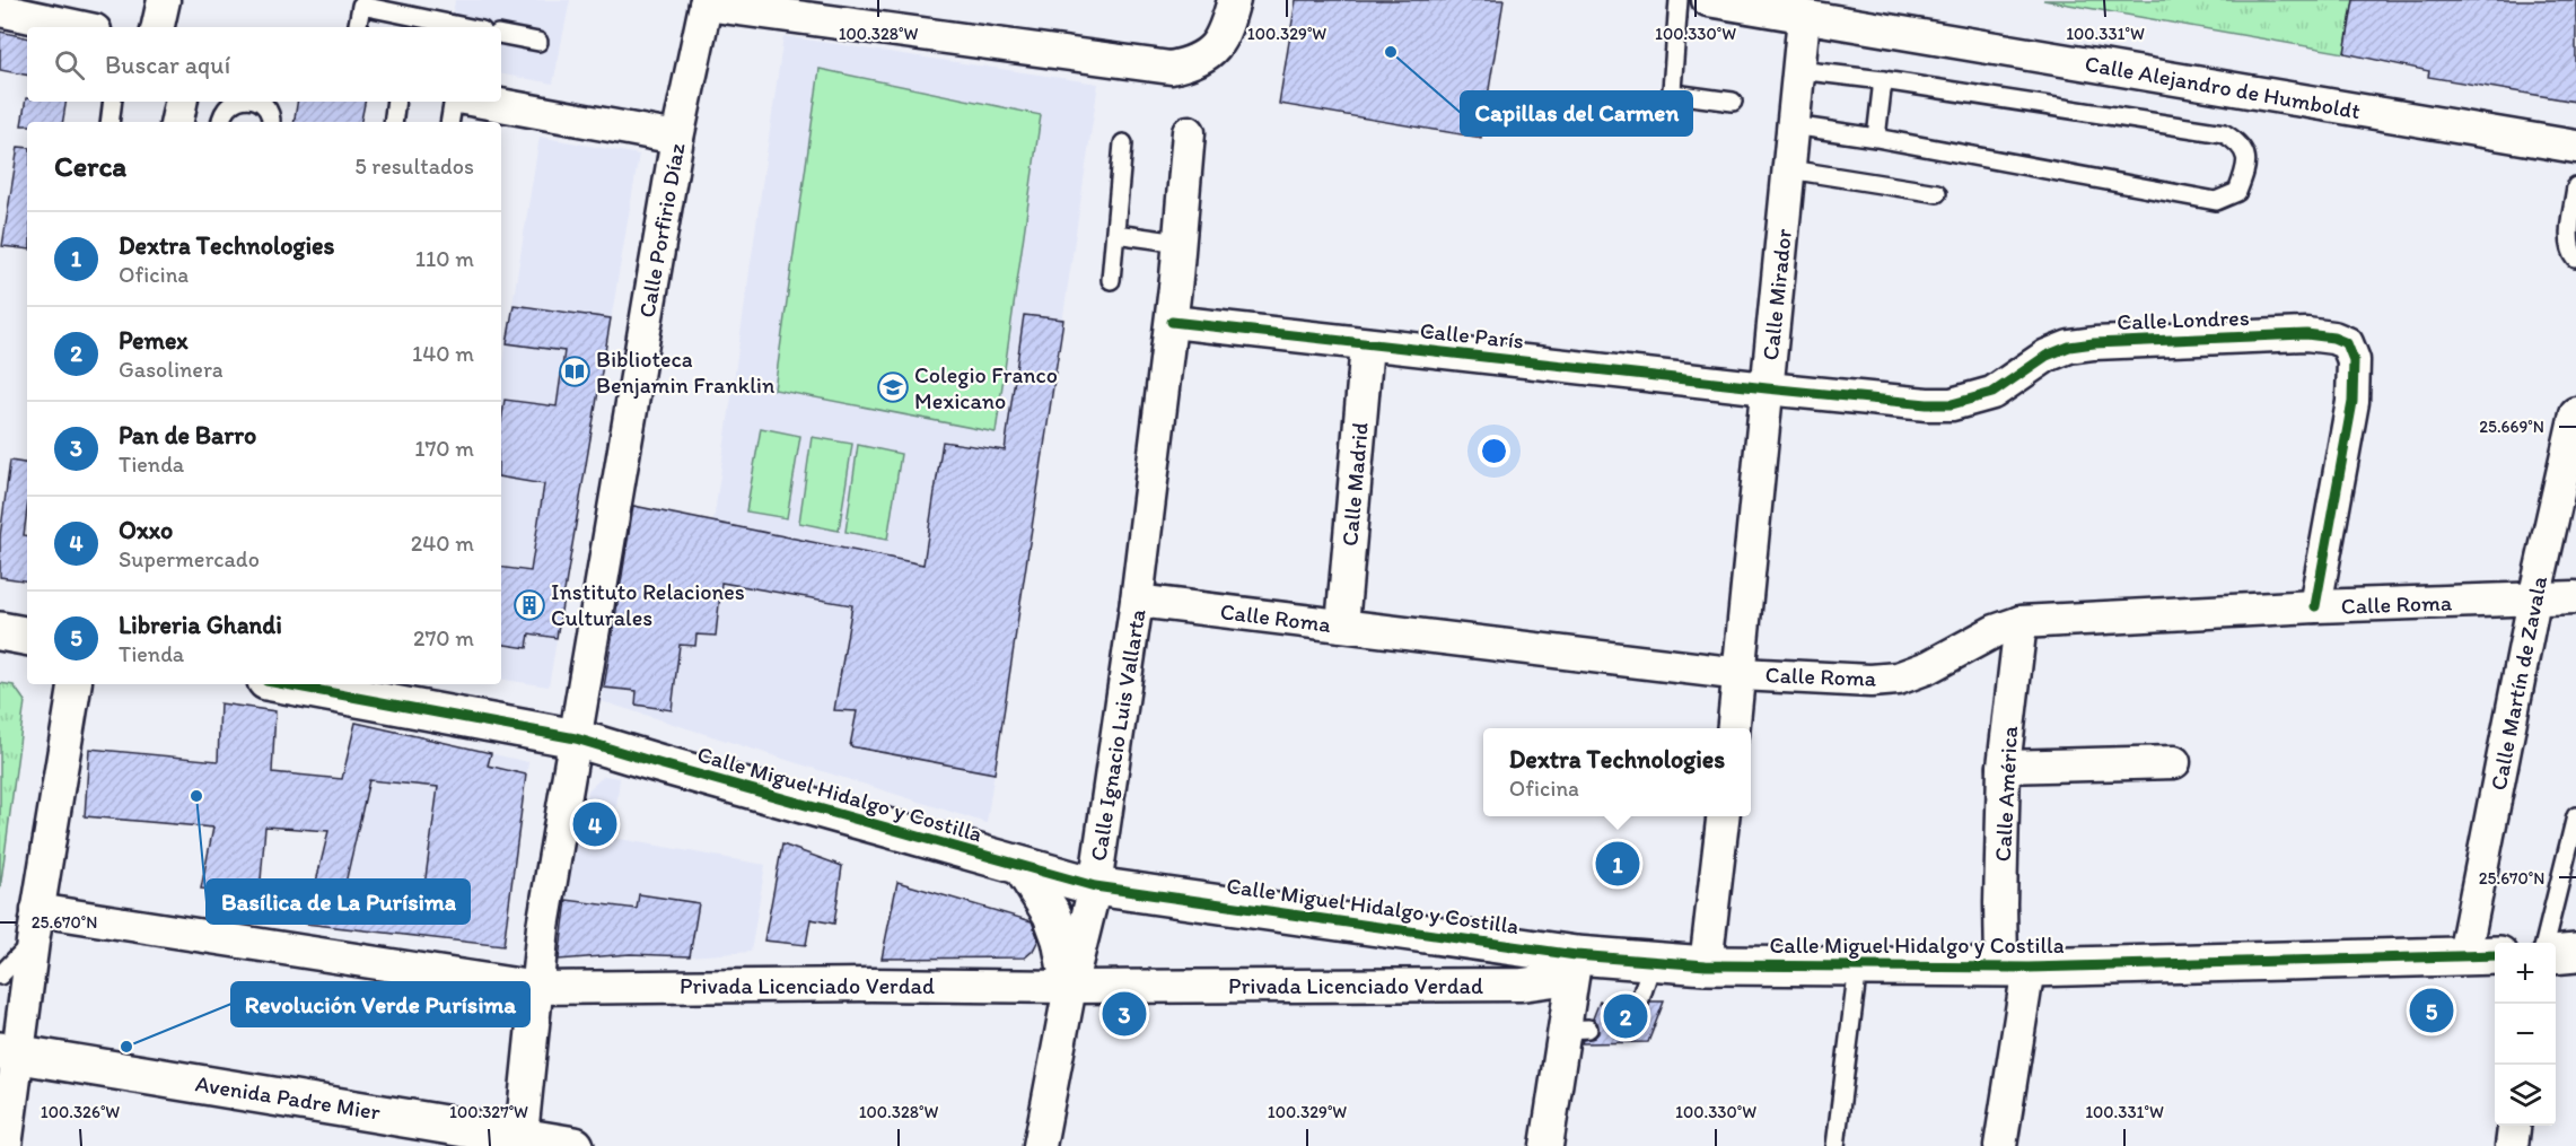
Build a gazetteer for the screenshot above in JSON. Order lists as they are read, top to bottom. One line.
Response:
{"streets":{"street":["Calle Alejandro de Humboldt","Calle Porfirio Díaz","Calle Mirador","Calle Londres","Calle París","Calle Madrid","Calle Roma","Calle Martín de Zavala","Calle Ignacio Luis Vallarta","Calle Miguel Hidalgo y Costilla","Calle América","Privada Licenciado Verdad","Avenida Padre Mier"]},"crossings":[["Calle Alejandro de Humboldt","Calle Mirador"],["Calle Porfirio Díaz","Calle Miguel Hidalgo y Costilla"],["Calle Porfirio Díaz","Privada Licenciado Verdad"],["Calle Porfirio Díaz","Avenida Padre Mier"],["Calle Mirador","Calle Londres"],["Calle Mirador","Calle París"],["Calle Mirador","Calle Roma"],["Calle Londres","Calle París"],["Calle Londres","Calle Roma"],["Calle París","Calle Madrid"],["Calle París","Calle Ignacio Luis Vallarta"],["Calle Madrid","Calle Roma"],["Calle Roma","Calle Martín de Zavala"],["Calle Roma","Calle Ignacio Luis Vallarta"],["Calle Roma","Calle América"],["Calle Martín de Zavala","Calle Miguel Hidalgo y Costilla"],["Calle Ignacio Luis Vallarta","Calle Miguel Hidalgo y Costilla"],["Calle Ignacio Luis Vallarta","Privada Licenciado Verdad"],["Calle Miguel Hidalgo y Costilla","Calle América"],["Calle Miguel Hidalgo y Costilla","Privada Licenciado Verdad"]],"places":{"other":["Capillas del Carmen","Basílica de La Purísima","Revolución Verde Purísima"],"library":["Biblioteca Benjamin Franklin"],"school or university":["Colegio Franco Mexicano"],"building":["Instituto Relaciones Culturales"]},"page":{"search":"Buscar aquí","heading":["Cerca","5 resultados"],"list":[{"mark":"1","name":"Dextra Technologies","note":"Oficina","value":"110 m"},{"mark":"2","name":"Pemex","note":"Gasolinera","value":"140 m"},{"mark":"3","name":"Pan de Barro","note":"Tienda","value":"170 m"},{"mark":"4","name":"Oxxo","note":"Supermercado","value":"240 m"},{"mark":"5","name":"Libreria Ghandi","note":"Tienda","value":"270 m"}],"popup":["Dextra Technologies","Oficina"],"pins":["4","1","5","3","2"],"map_buttons":["+","−"]},"coordinates":["100.328°W","100.329°W","100.330°W","100.331°W","25.669°N","25.670°N","100.326°W","100.327°W"]}
